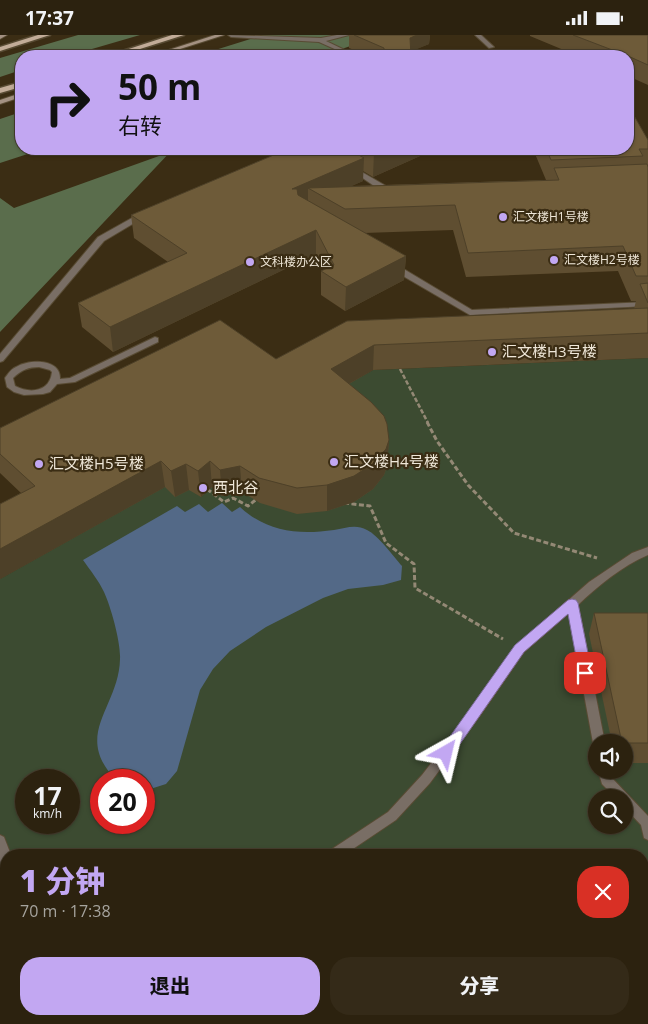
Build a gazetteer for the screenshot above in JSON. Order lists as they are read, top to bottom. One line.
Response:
{"places":["汇文楼H1号楼","汇文楼H2号楼","文科楼办公区","汇文楼H3号楼","汇文楼H4号楼","汇文楼H5号楼","西北谷"],"page":{"status":"17:37","turn":["50 m","右转"],"speed":"17 km/h","limit":"20","heading":["1 分钟","70 m · 17:38"],"buttons":["退出","分享"]}}
